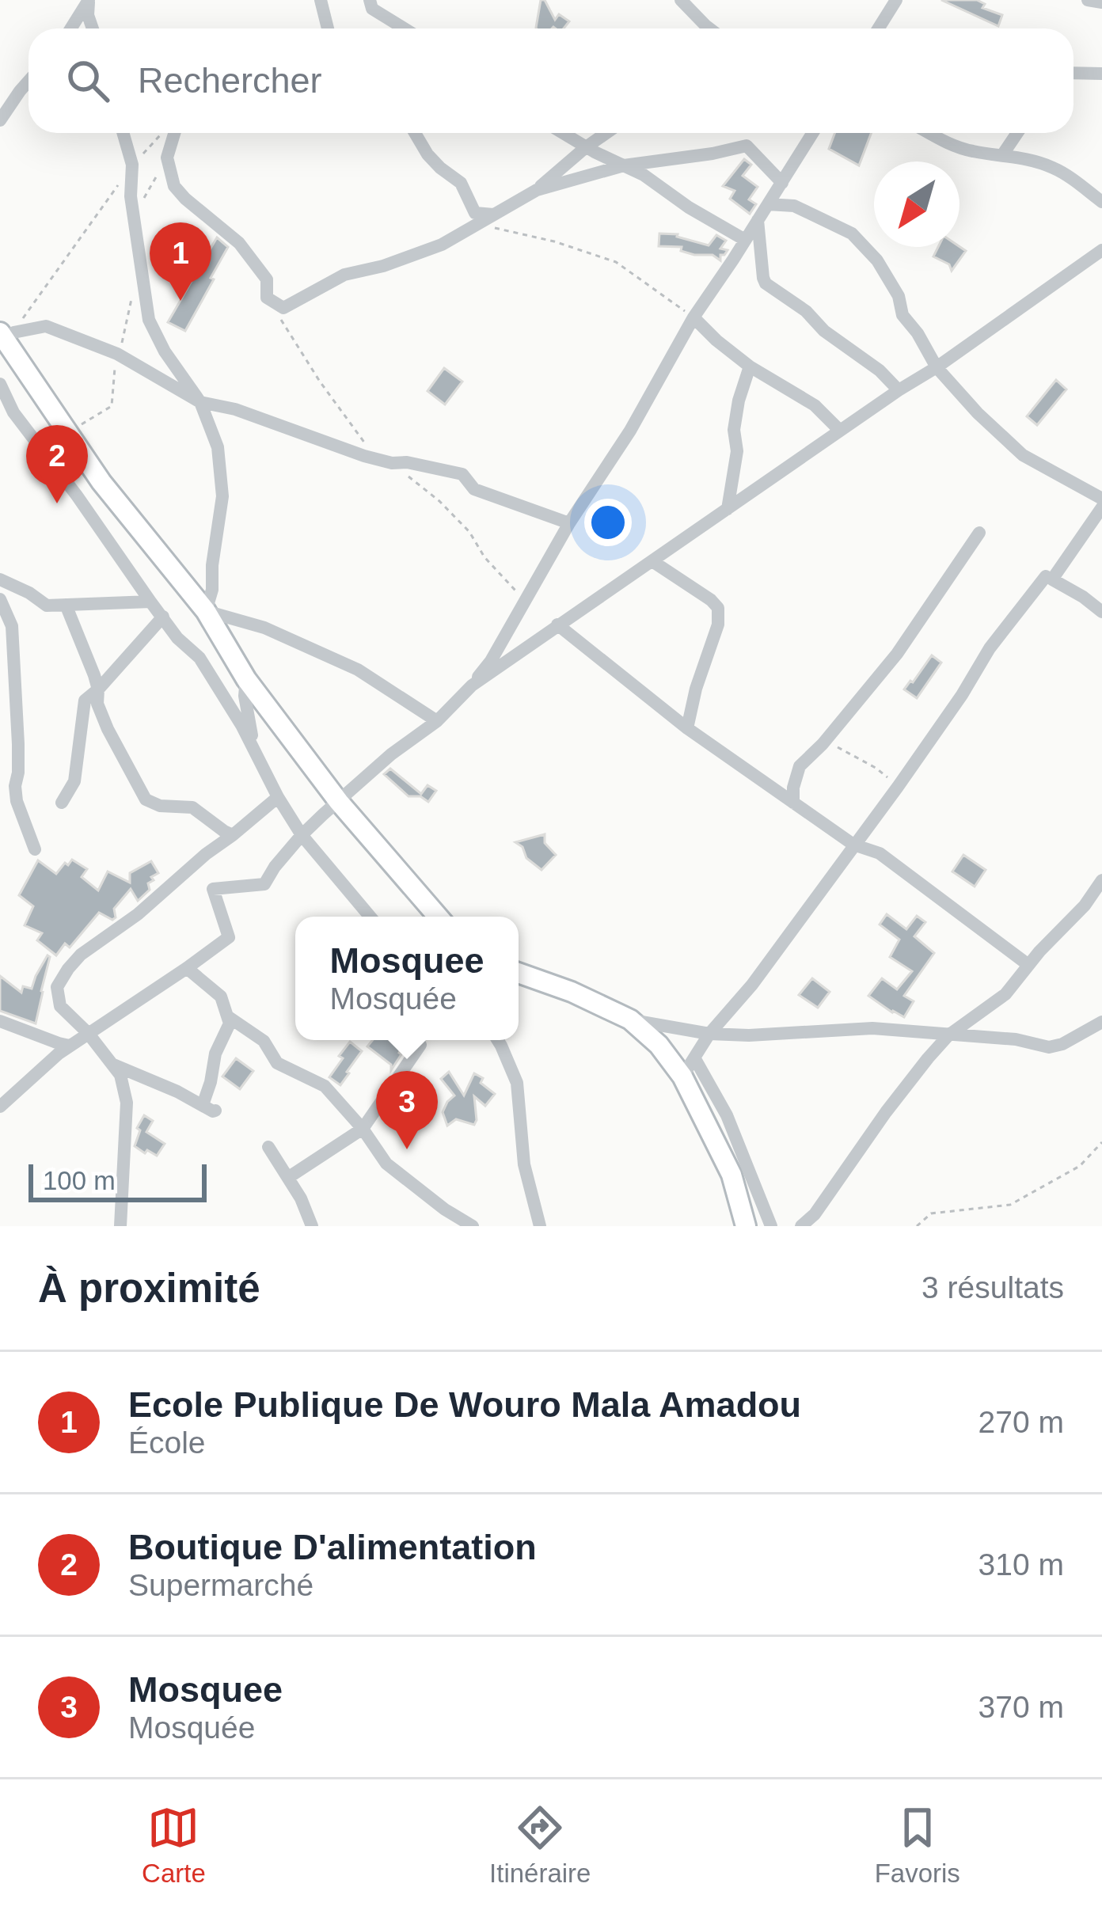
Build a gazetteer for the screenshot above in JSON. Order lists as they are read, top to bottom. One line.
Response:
{"scale_bar":"100 m","north":"bottom left","page":{"search":"Rechercher","pins":["1","2","3"],"popup":["Mosquee","Mosquée"],"scale":"100 m","heading":["À proximité","3 résultats"],"list":[{"mark":"1","name":"Ecole Publique De Wouro Mala Amadou","note":"École","value":"270 m"},{"mark":"2","name":"Boutique D'alimentation","note":"Supermarché","value":"310 m"},{"mark":"3","name":"Mosquee","note":"Mosquée","value":"370 m"}],"nav":["Carte","Itinéraire","Favoris"]}}
